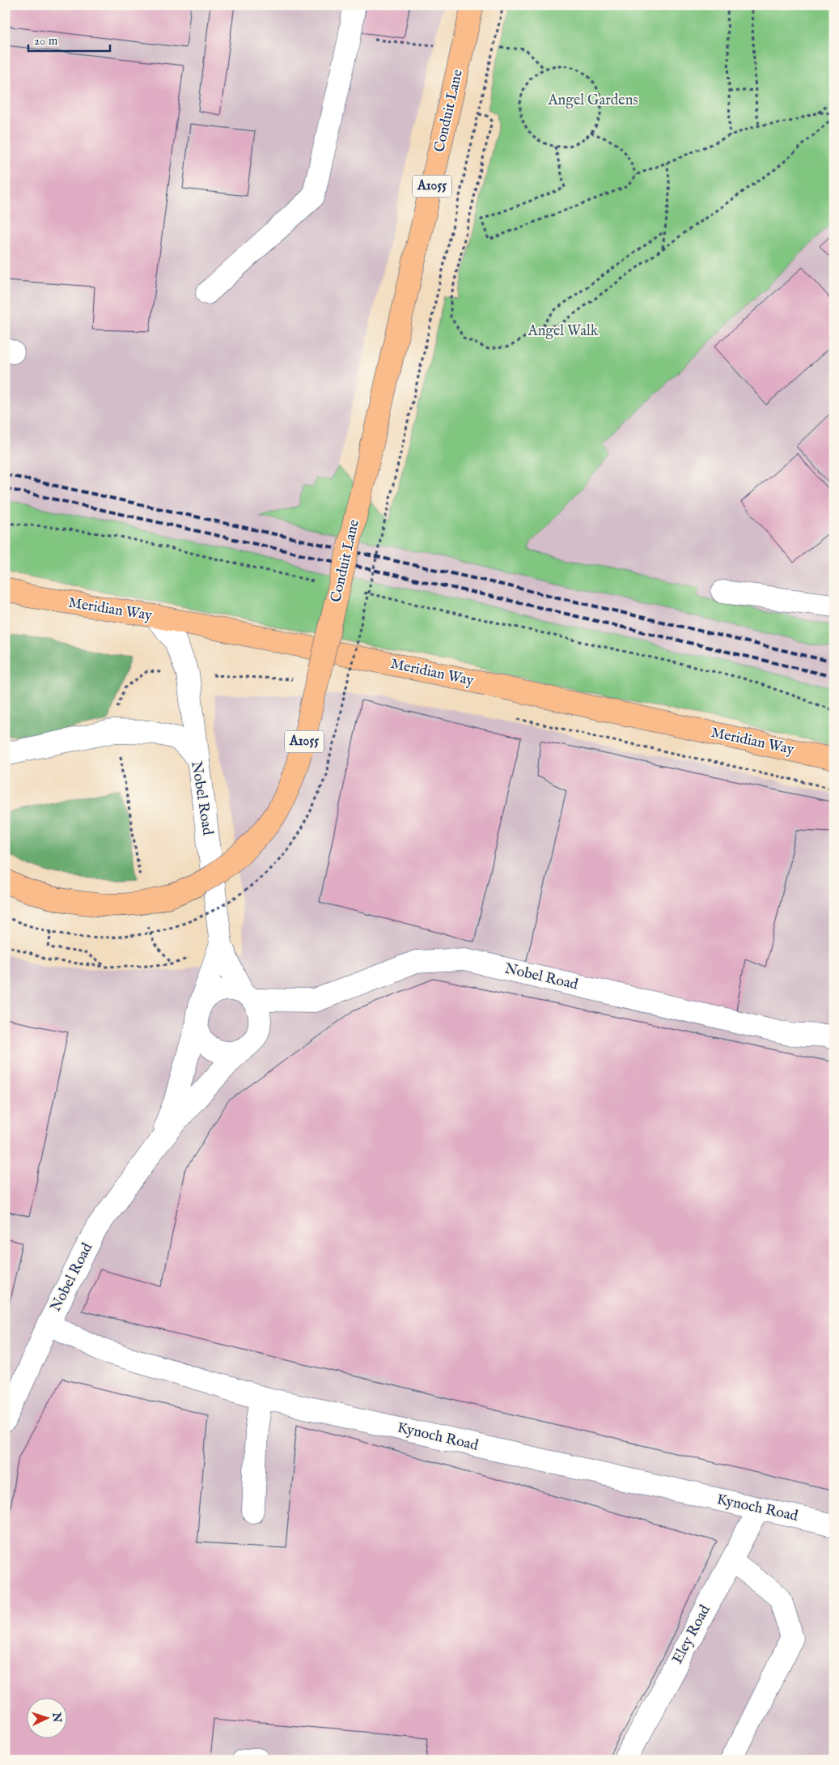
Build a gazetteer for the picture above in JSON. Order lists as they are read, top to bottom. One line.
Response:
{"streets":{"main road":["Conduit Lane","A1055","Meridian Way"],"street":["Nobel Road","Kynoch Road","Eley Road"]},"crossings":[["Nobel Road","Kynoch Road"],["Kynoch Road","Eley Road"]],"parks":["Angel Gardens","Angel Walk"],"scale_bar":"20 m","north":"right"}
